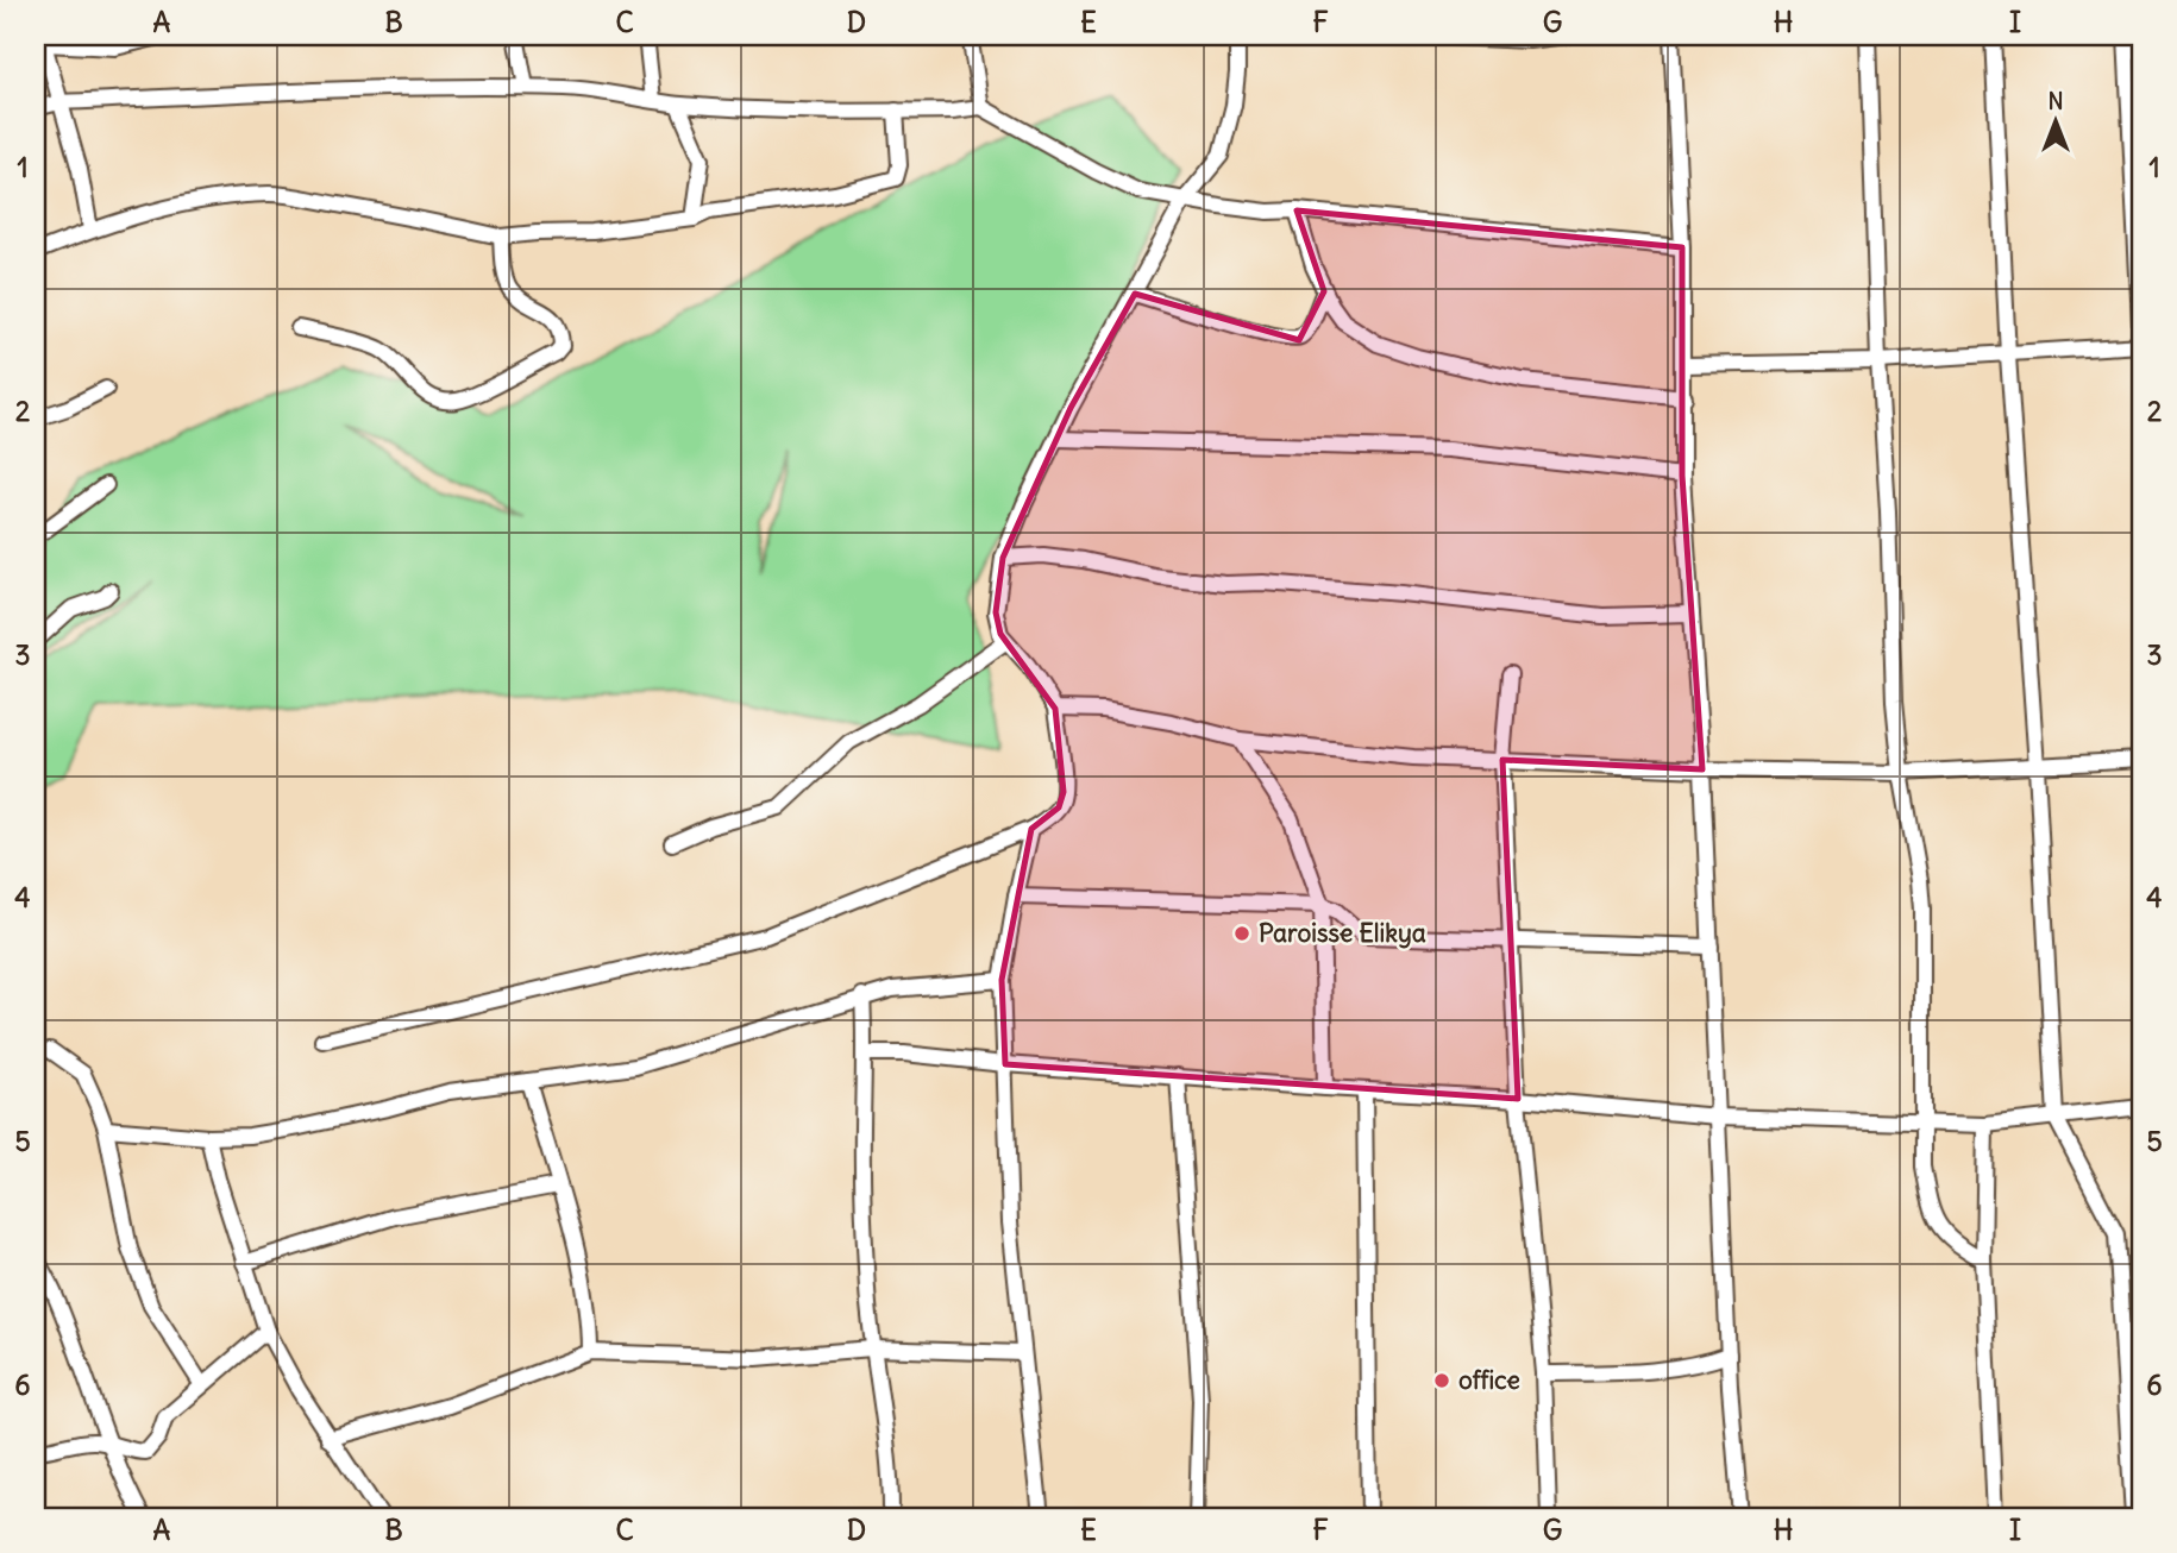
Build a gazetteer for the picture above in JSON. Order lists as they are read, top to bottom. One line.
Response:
{"places":["Paroisse Elikya","office"],"north":"top","grid":{"columns":["A","B","C","D","E","F","G","H","I"],"rows":["1","2","3","4","5","6"]}}
